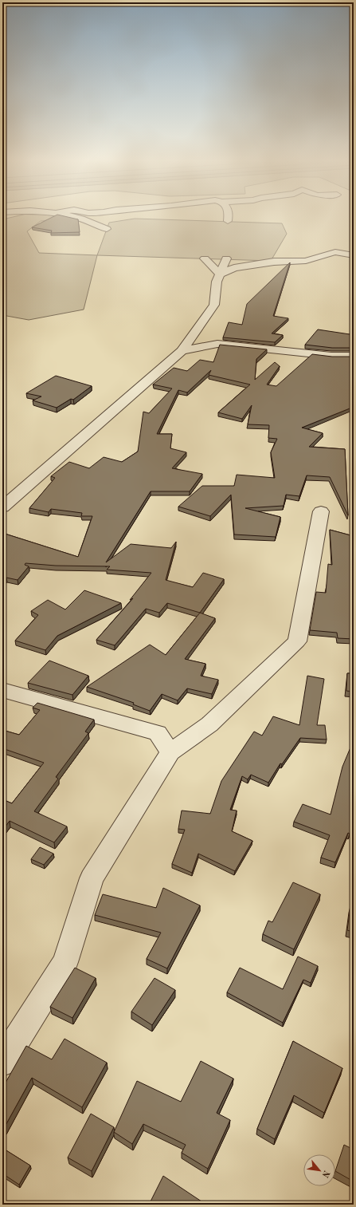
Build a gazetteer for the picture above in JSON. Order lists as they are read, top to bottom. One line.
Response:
{"north":"bottom right"}
